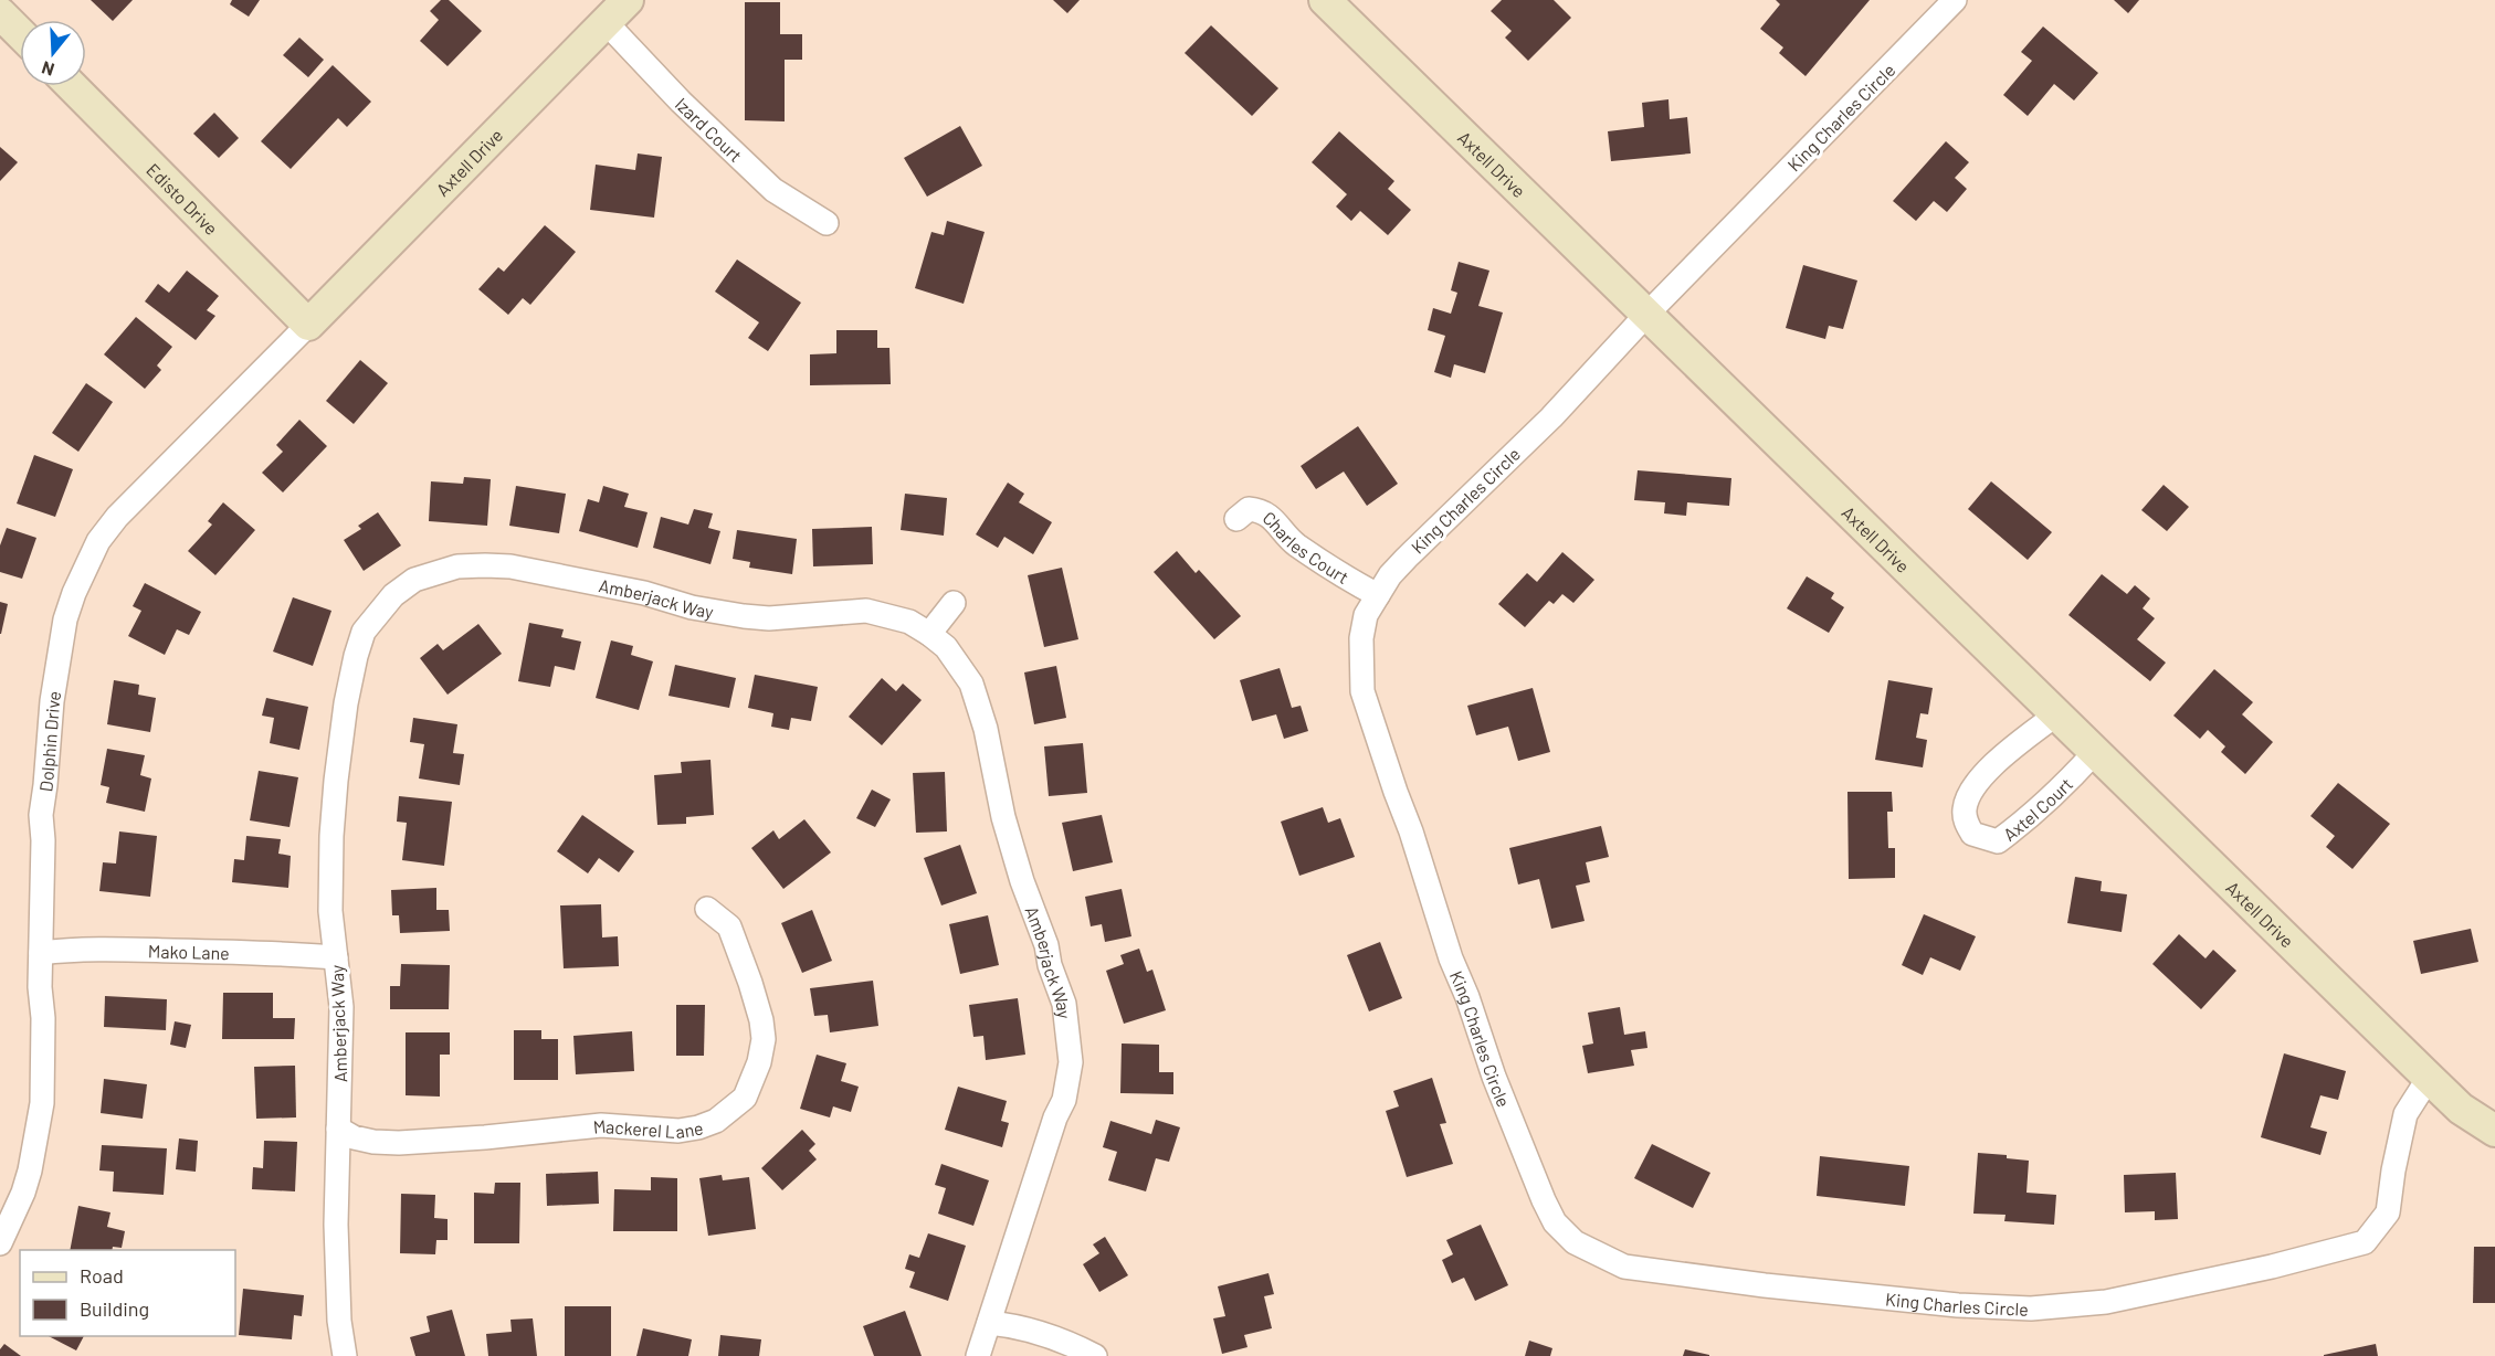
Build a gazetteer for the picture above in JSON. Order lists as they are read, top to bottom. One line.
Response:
{"streets":{"street":["King Charles Circle","Izard Court","Axtell Drive","Edisto Drive","Charles Court","Amberjack Way","Dolphin Drive","Axtel Court","Mako Lane","Mackerel Lane"]},"crossings":[["King Charles Circle","Axtell Drive"],["King Charles Circle","Charles Court"],["Izard Court","Axtell Drive"],["Axtell Drive","Edisto Drive"],["Axtell Drive","Dolphin Drive"],["Axtell Drive","Axtel Court"],["Edisto Drive","Dolphin Drive"],["Amberjack Way","Mako Lane"],["Amberjack Way","Mackerel Lane"],["Dolphin Drive","Mako Lane"]],"legend":["Road","Building"],"north":"bottom"}
